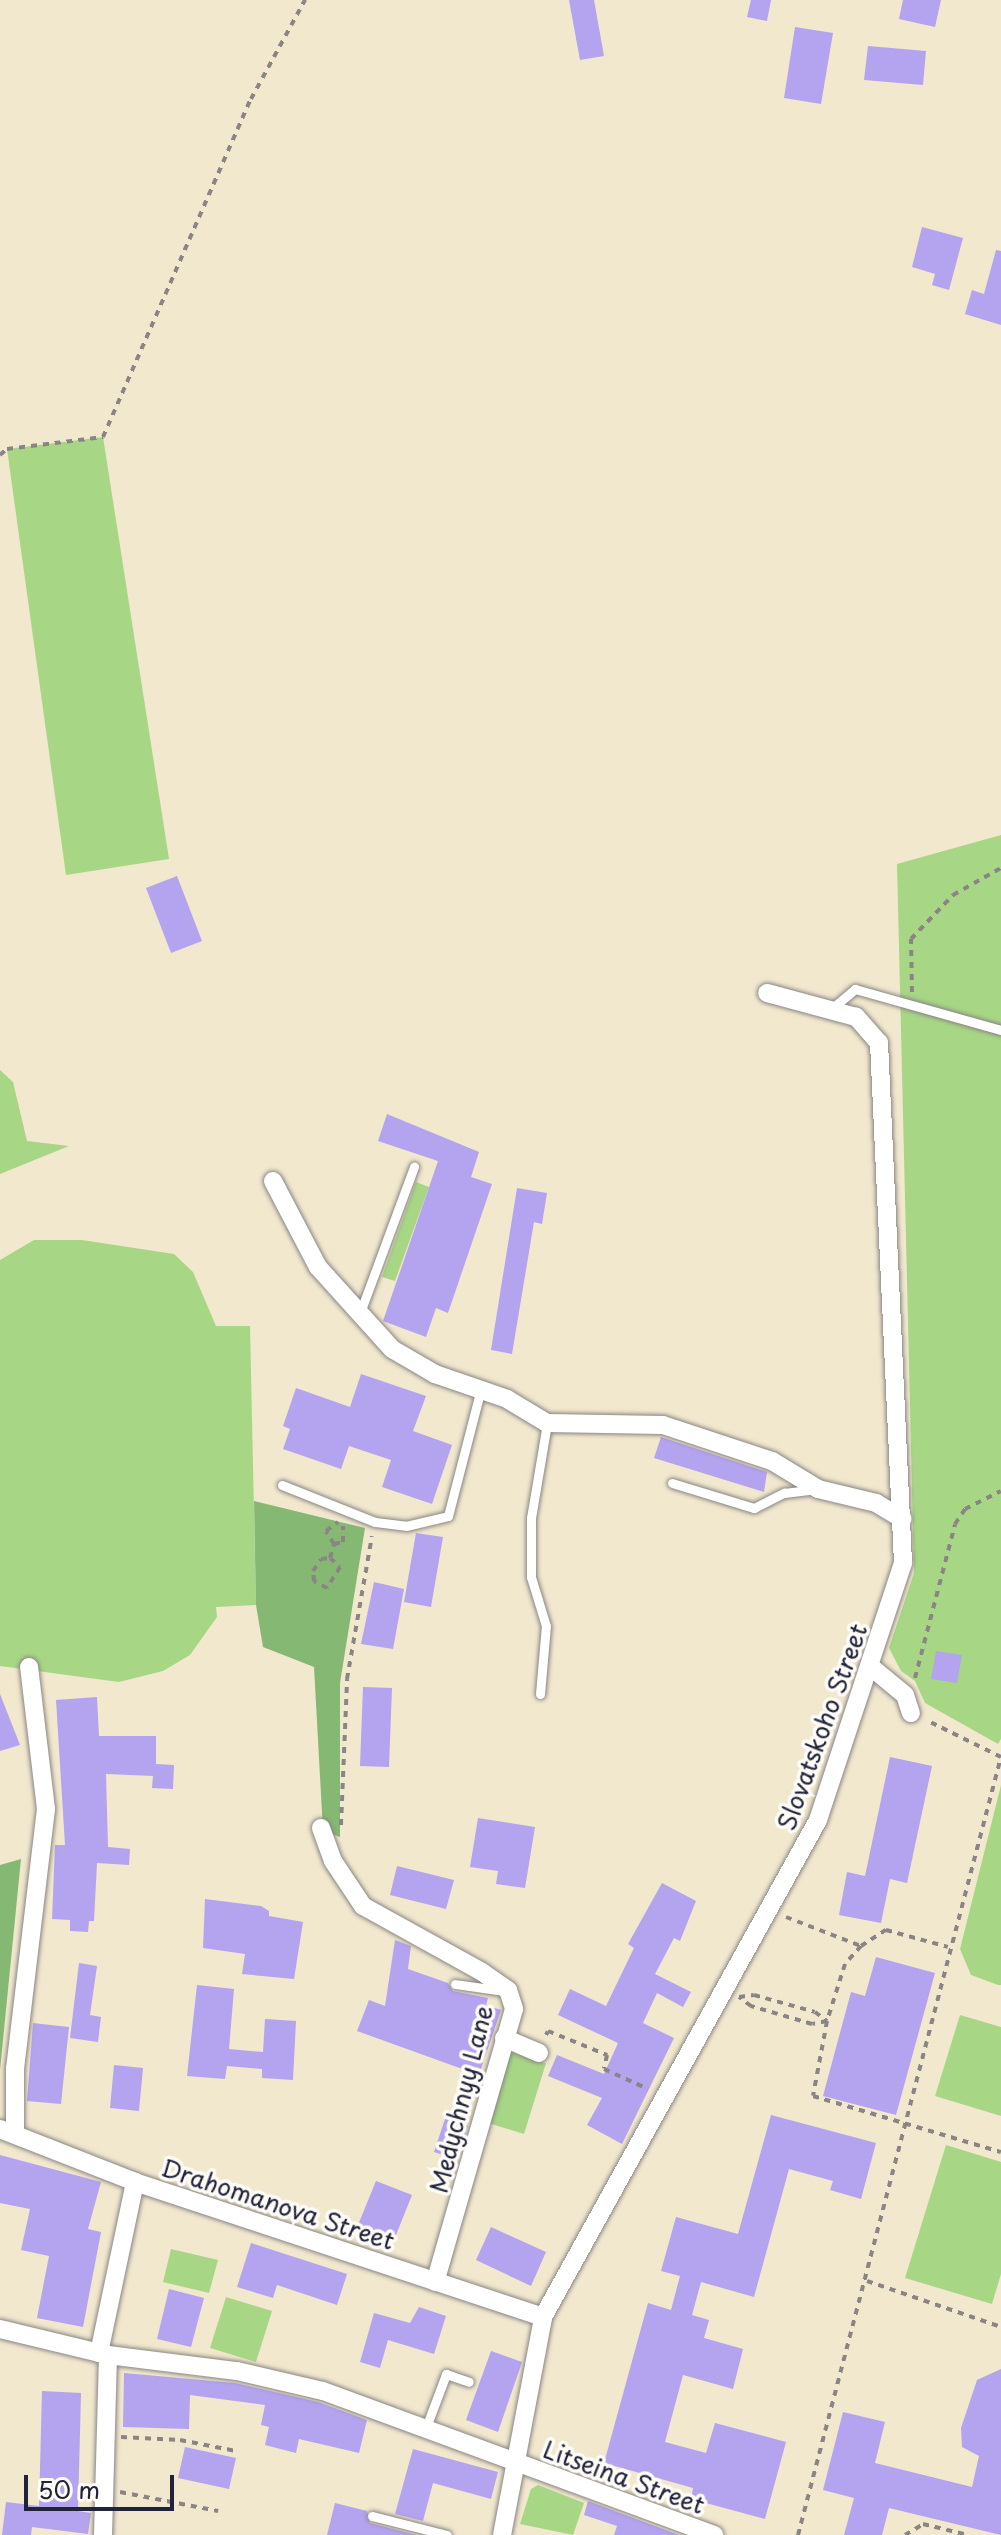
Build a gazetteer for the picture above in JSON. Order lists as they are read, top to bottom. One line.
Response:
{"streets":{"street":["Slovatskoho Street","Medychnyy Lane","Drahomanova Street","Litseina Street"]},"crossings":[["Slovatskoho Street","Drahomanova Street"],["Slovatskoho Street","Litseina Street"],["Medychnyy Lane","Drahomanova Street"]],"scale_bar":"50 m"}
